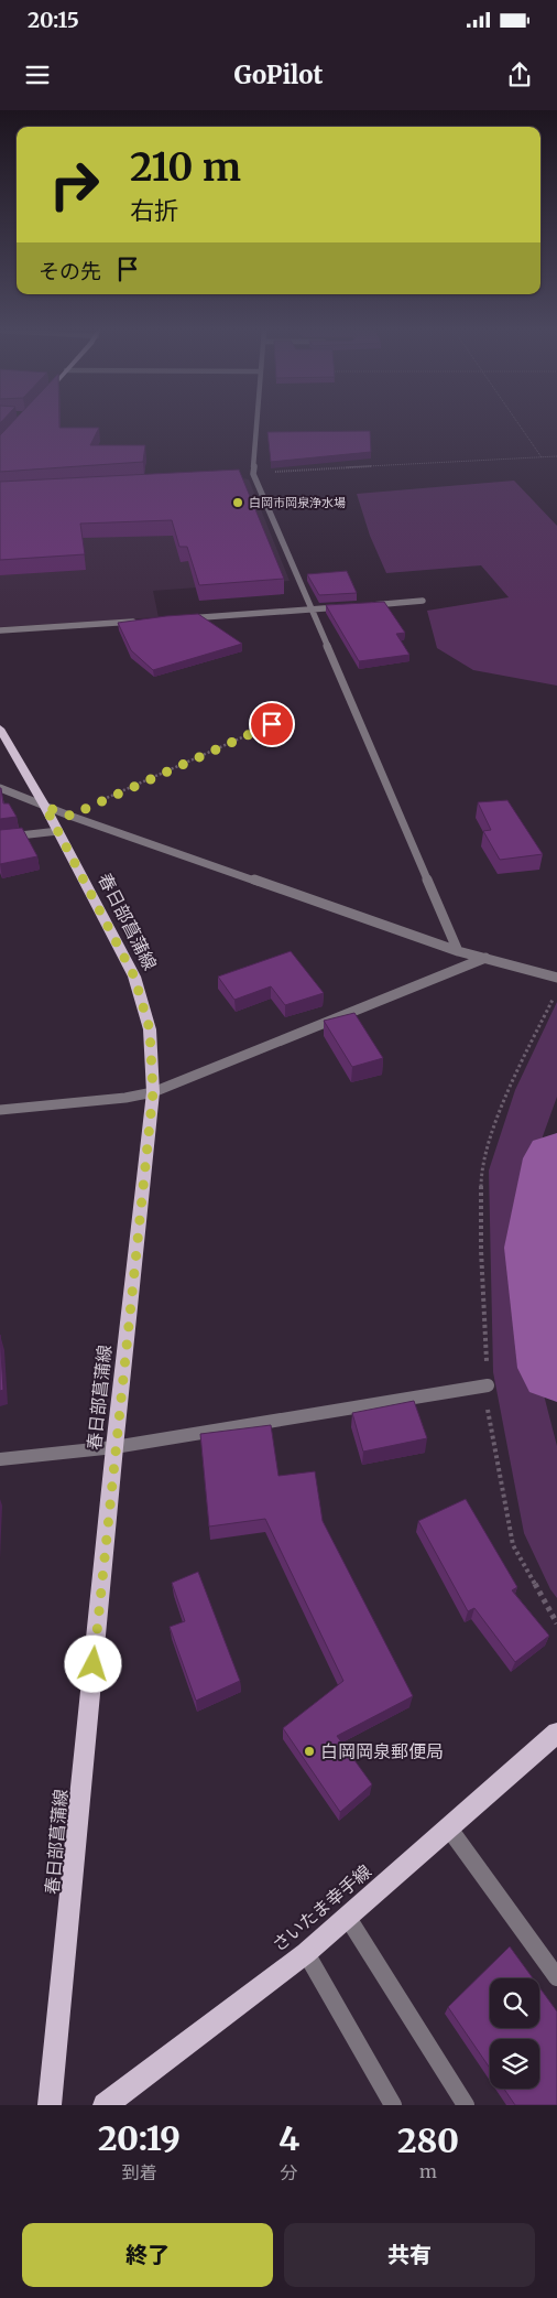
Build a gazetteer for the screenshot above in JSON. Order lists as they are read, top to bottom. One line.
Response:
{"streets":{"main road":["春日部菖蒲線","さいたま幸手線"]},"places":["白岡市岡泉浄水場","白岡岡泉郵便局"],"page":{"status":"20:15","header":"GoPilot","turn":["210 m","右折"],"then":"その先","eta":["20:19","到着","4","分","280","m"],"buttons":["終了","共有"]}}
